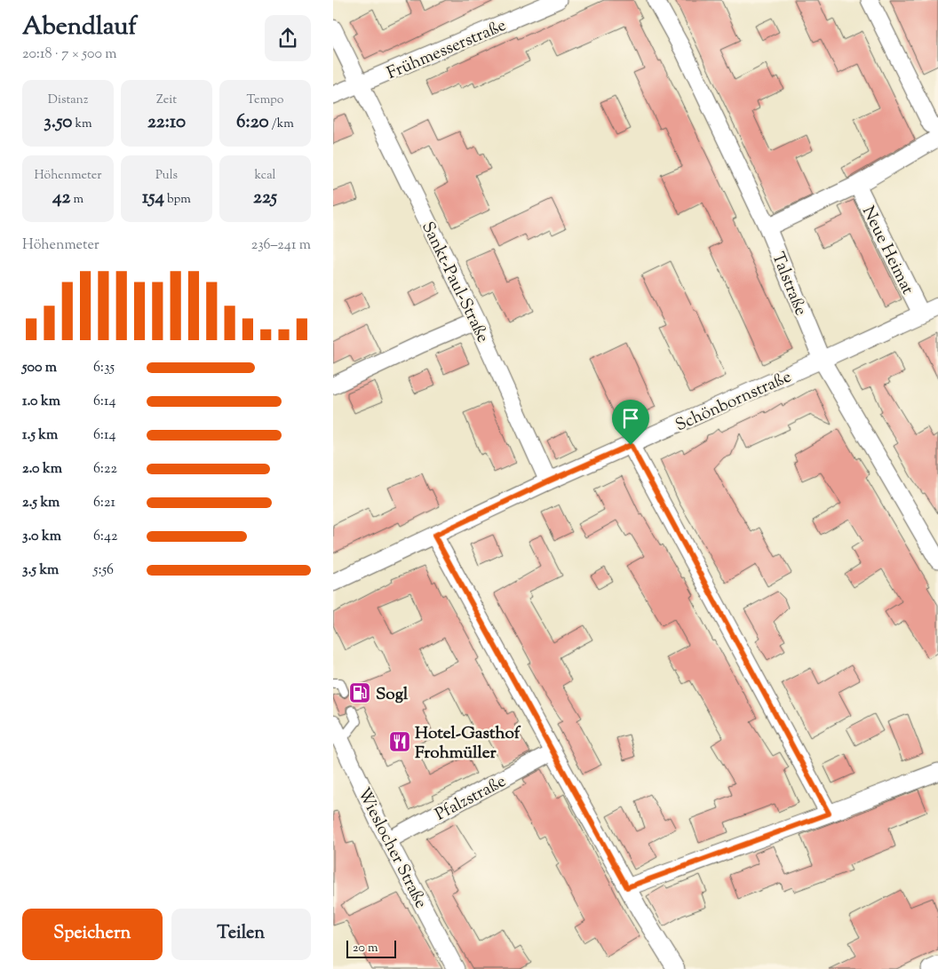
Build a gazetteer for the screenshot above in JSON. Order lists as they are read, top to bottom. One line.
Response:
{"streets":{"street":["Frühmesserstraße","Neue Heimat","Sankt-Paul-Straße","Talstraße","Schönbornstraße","Pfalzstraße","Wieslocher Straße"]},"crossings":[["Frühmesserstraße","Sankt-Paul-Straße"],["Neue Heimat","Schönbornstraße"],["Sankt-Paul-Straße","Schönbornstraße"],["Talstraße","Schönbornstraße"],["Pfalzstraße","Wieslocher Straße"]],"places":{"fuel station":["Sogl"],"restaurant":["Hotel-Gasthof Frohmüller"]},"scale_bar":"20 m","page":{"heading":["Abendlauf","20:18 · 7 × 500 m"],"stats":[["Distanz","3.50 km"],["Zeit","22:10"],["Tempo","6:20 /km"],["Höhenmeter","42 m"],["Puls","154 bpm"],["kcal","225"]],"chart":["Höhenmeter","236–241 m"],"list":[{"name":"500 m","note":"6:35"},{"name":"1.0 km","note":"6:14"},{"name":"1.5 km","note":"6:14"},{"name":"2.0 km","note":"6:22"},{"name":"2.5 km","note":"6:21"},{"name":"3.0 km","note":"6:42"},{"name":"3.5 km","note":"5:56"}],"buttons":["Speichern","Teilen"],"scale":"20 m"}}
